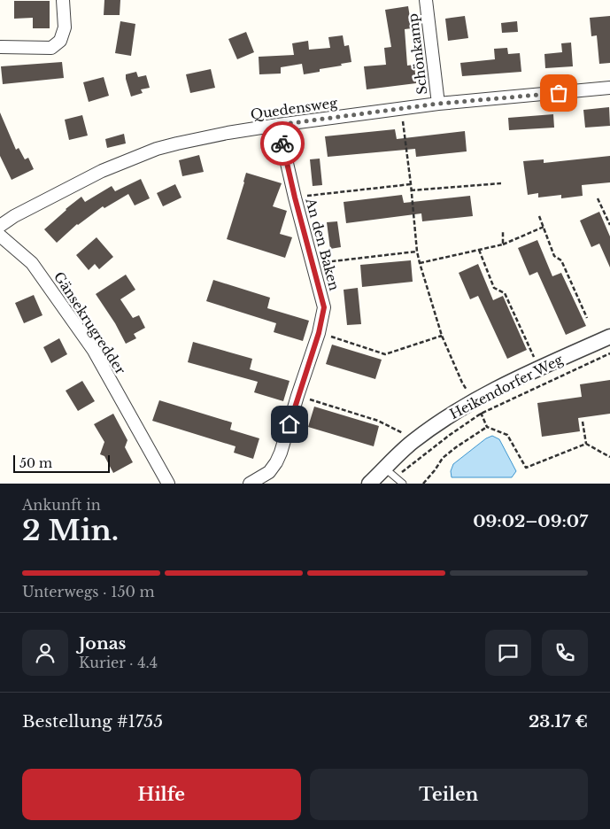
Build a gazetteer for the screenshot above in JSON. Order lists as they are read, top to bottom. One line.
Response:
{"streets":{"street":["Schönkamp","Quedensweg","An den Baken","Gänsekrugredder","Heikendorfer Weg"]},"crossings":[["Schönkamp","Quedensweg"],["Quedensweg","An den Baken"]],"scale_bar":"50 m","page":{"scale":"50 m","heading":["2 Min.","Ankunft in","09:02–09:07"],"panel":["Jonas","Kurier · 4.4","Bestellung #1755","23.17 €"],"bar":"Unterwegs · 150 m","buttons":["Hilfe","Teilen"]}}
